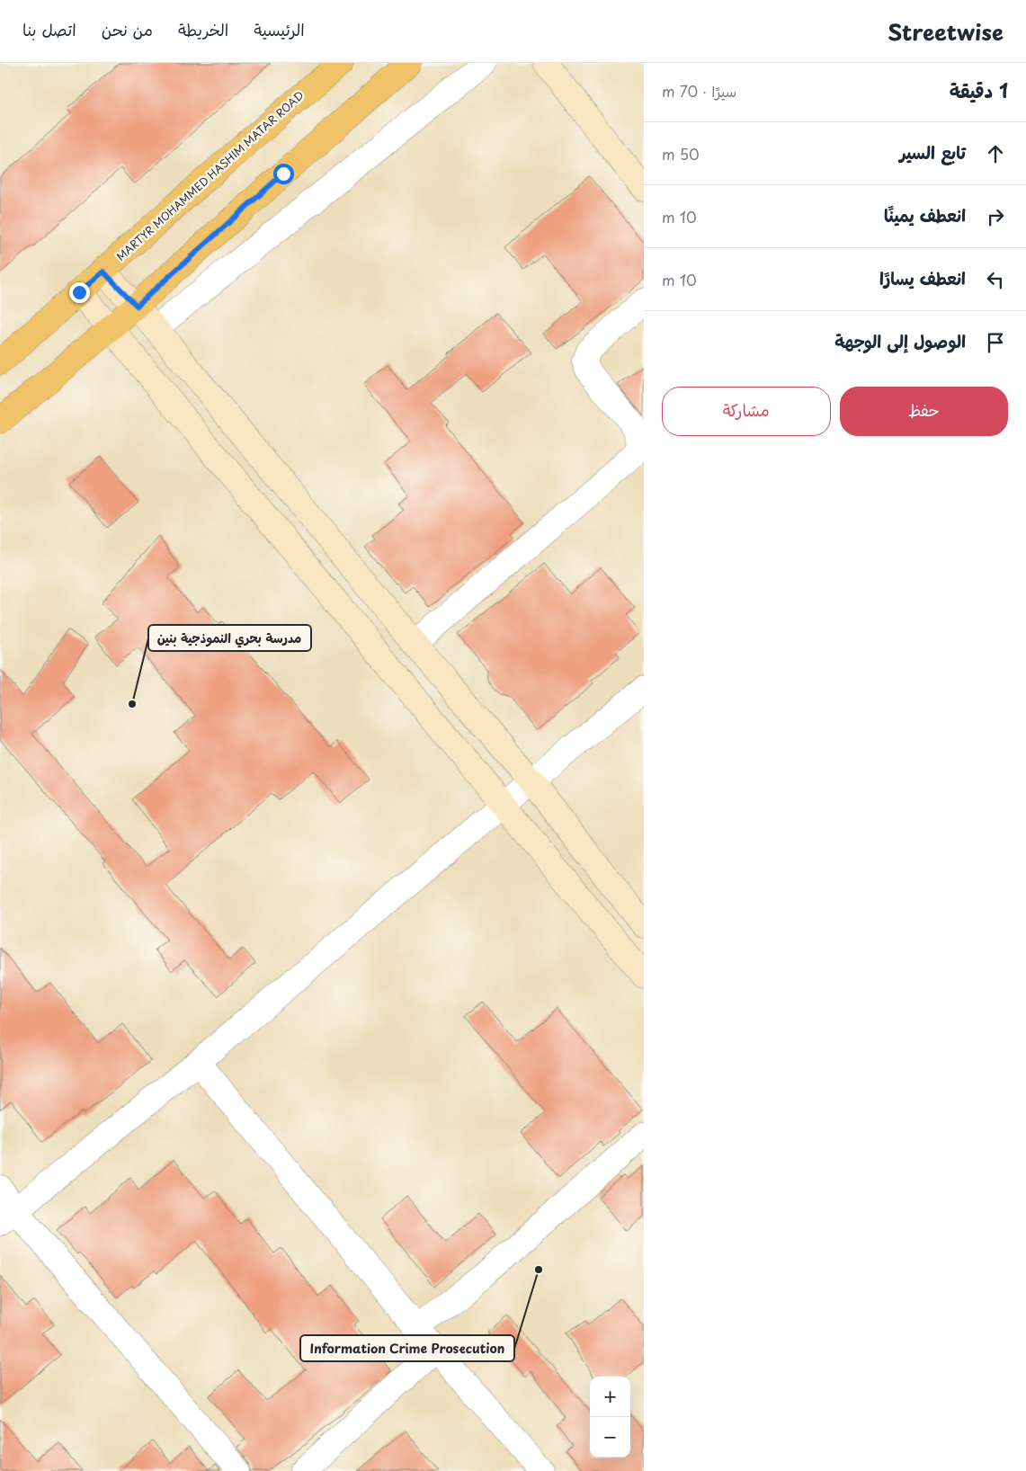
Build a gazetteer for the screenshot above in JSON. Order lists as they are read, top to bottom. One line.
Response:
{"streets":{"main road":["MARTYR MOHAMMED HASHIM MATAR ROAD"]},"places":["مدرسة بحري النموذجية بنين","Information Crime Prosecution"],"page":{"header":"Streetwise","nav":["الرئيسية","الخريطة","من نحن","اتصل بنا"],"heading":["1 دقيقة","سيرًا · 70 m"],"list":[["تابع السير","50 m"],["انعطف يمينًا","10 m"],["انعطف يسارًا","10 m"],"الوصول إلى الوجهة"],"buttons":["حفظ","مشاركة"],"map_buttons":["+","−"]}}
